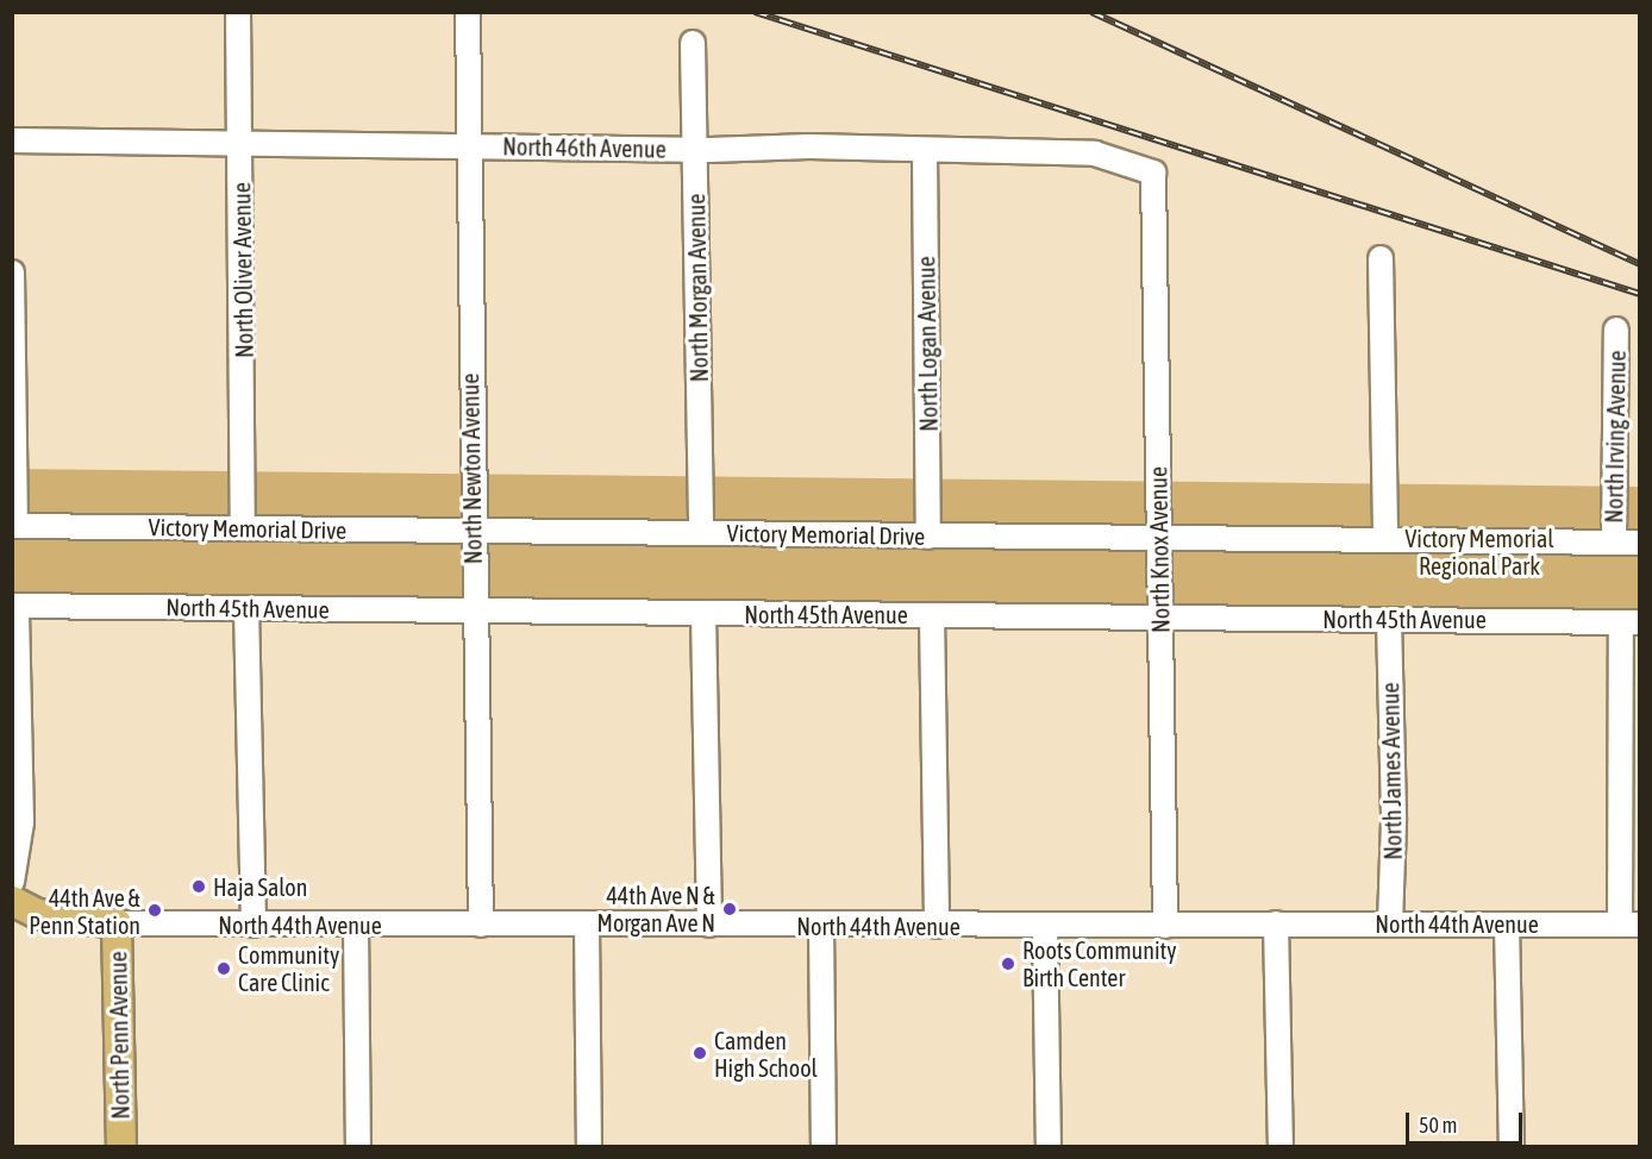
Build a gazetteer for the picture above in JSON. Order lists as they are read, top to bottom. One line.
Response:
{"streets":{"main road":["North Penn Avenue"],"street":["North 46th Avenue","North Oliver Avenue","North Morgan Avenue","North Logan Avenue","North Irving Avenue","North Newton Avenue","Victory Memorial Drive","North Knox Avenue","North 45th Avenue","North James Avenue","North 44th Avenue"]},"crossings":[["North 46th Avenue","North Oliver Avenue"],["North 46th Avenue","North Morgan Avenue"],["North 46th Avenue","North Logan Avenue"],["North 46th Avenue","North Newton Avenue"],["North 46th Avenue","North Knox Avenue"],["North Oliver Avenue","Victory Memorial Drive"],["North Morgan Avenue","Victory Memorial Drive"],["North Logan Avenue","Victory Memorial Drive"],["North Irving Avenue","Victory Memorial Drive"],["North Newton Avenue","Victory Memorial Drive"],["North Newton Avenue","North 45th Avenue"],["North Newton Avenue","North 44th Avenue"],["Victory Memorial Drive","North Knox Avenue"],["North Knox Avenue","North 45th Avenue"],["North Knox Avenue","North 44th Avenue"],["North 45th Avenue","North James Avenue"],["North James Avenue","North 44th Avenue"],["North 44th Avenue","North Penn Avenue"]],"parks":["Victory Memorial Regional Park"],"places":["Haja Salon","44th Ave N & Morgan Ave N","44th Ave & Penn Station","Roots Community Birth Center","Community Care Clinic","Camden High School"],"scale_bar":"50 m"}
